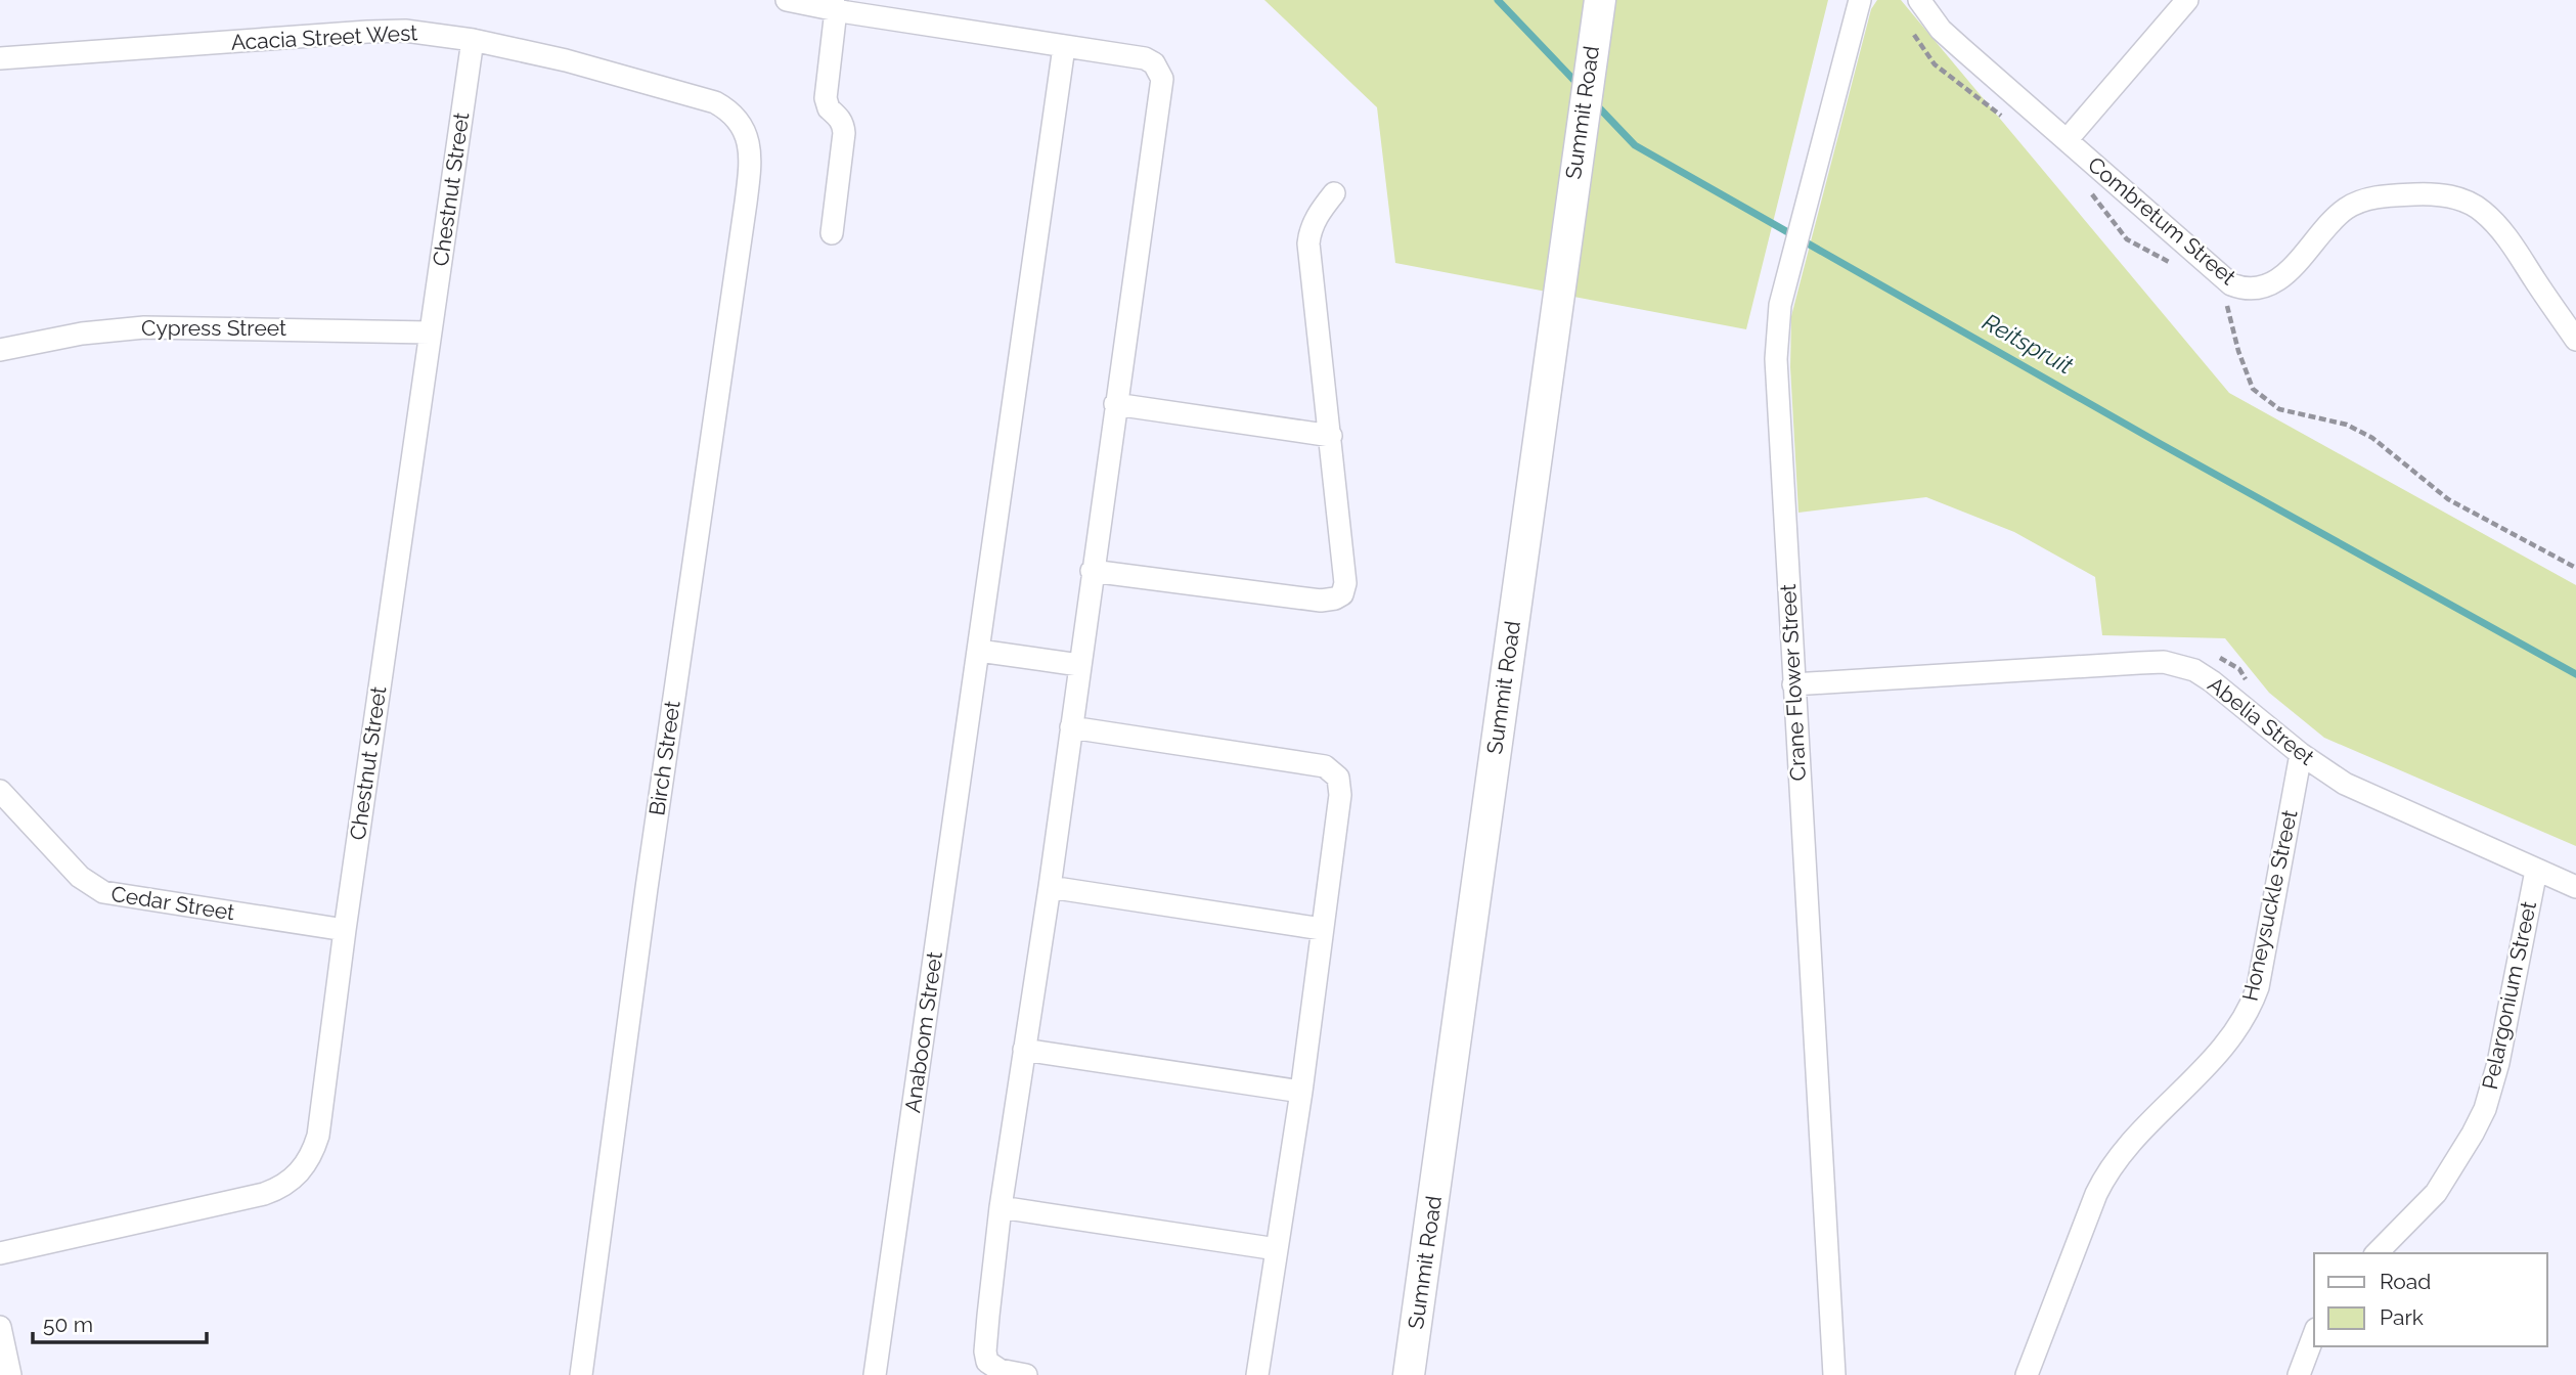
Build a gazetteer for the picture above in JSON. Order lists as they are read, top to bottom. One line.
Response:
{"streets":{"main road":["Summit Road"],"street":["Acacia Street West","Chestnut Street","Combretum Street","Cypress Street","Crane Flower Street","Abelia Street","Birch Street","Cedar Street","Honeysuckle Street","Pelargonium Street","Anaboom Street"]},"crossings":[["Acacia Street West","Chestnut Street"],["Acacia Street West","Birch Street"],["Chestnut Street","Cypress Street"],["Chestnut Street","Cedar Street"],["Crane Flower Street","Abelia Street"],["Abelia Street","Honeysuckle Street"],["Abelia Street","Pelargonium Street"]],"water":["Reitspruit"],"legend":["Road","Park"],"scale_bar":"50 m"}
